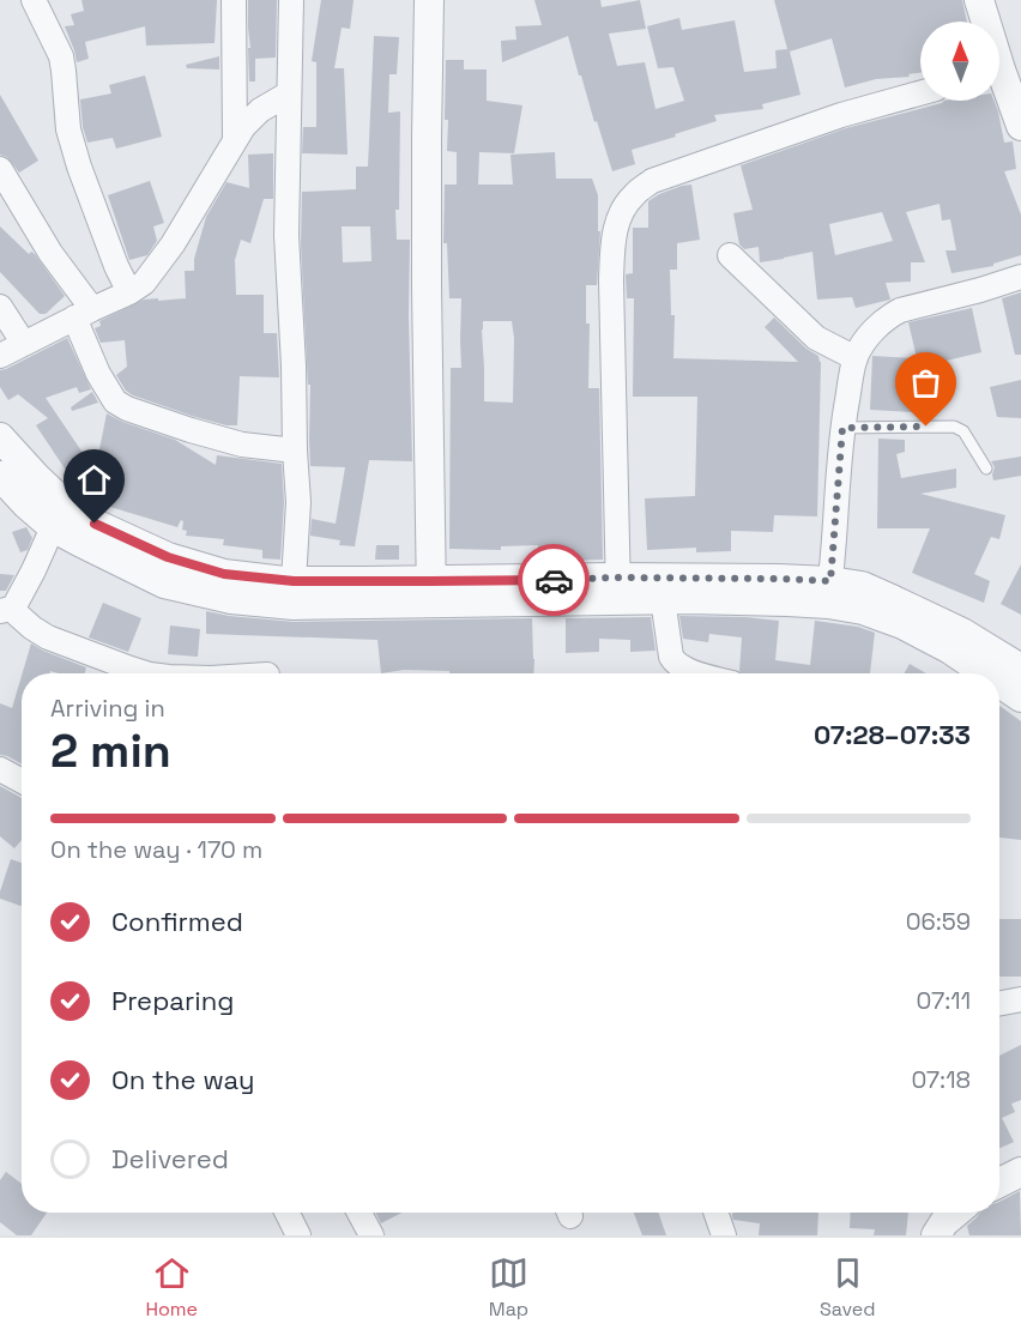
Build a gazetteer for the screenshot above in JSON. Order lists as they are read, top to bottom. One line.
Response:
{"north":"top","page":{"heading":["2 min","Arriving in","07:28–07:33"],"bar":"On the way · 170 m","list":[["Confirmed","06:59"],["Preparing","07:11"],["On the way","07:18"],"Delivered"],"tabs":["Home","Map","Saved"]}}
